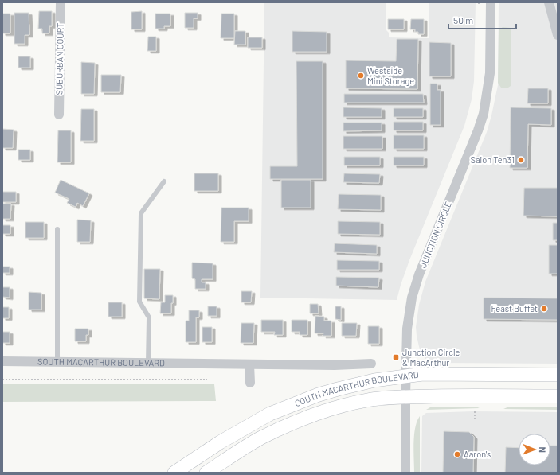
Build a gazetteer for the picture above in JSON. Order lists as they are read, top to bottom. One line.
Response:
{"streets":{"main road":["SOUTH MACARTHUR BOULEVARD"],"street":["SUBURBAN COURT","JUNCTION CIRCLE"]},"crossings":[["JUNCTION CIRCLE","SOUTH MACARTHUR BOULEVARD"]],"places":{"other":["Westside Mini Storage","Salon Ten31","Feast Buffet","Aaron's"],"transit":["Junction Circle & MacArthur"]},"scale_bar":"50 m","north":"right"}
